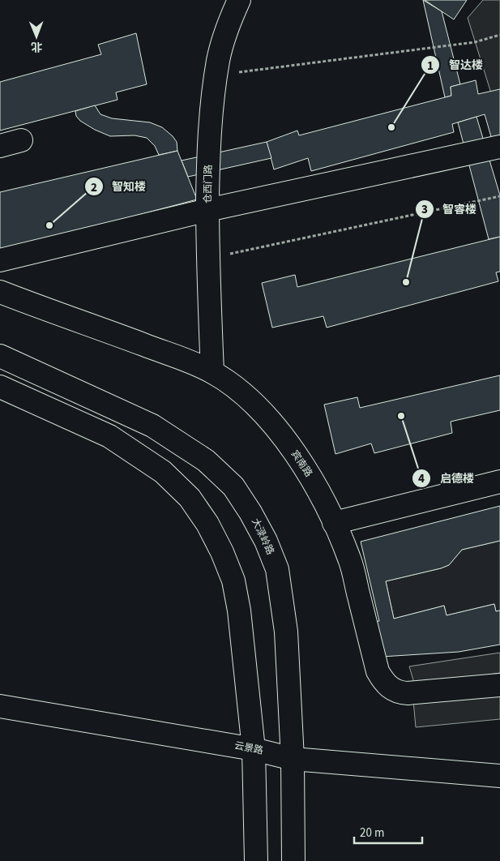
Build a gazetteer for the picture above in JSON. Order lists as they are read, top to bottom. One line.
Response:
{"streets":{"street":["仓西门路","宾南路","大渌岭路","云景路"]},"crossings":[["仓西门路","宾南路"],["大渌岭路","云景路"]],"places":["智达楼","智知楼","智睿楼","启德楼"],"scale_bar":"20 m","north":"bottom"}
